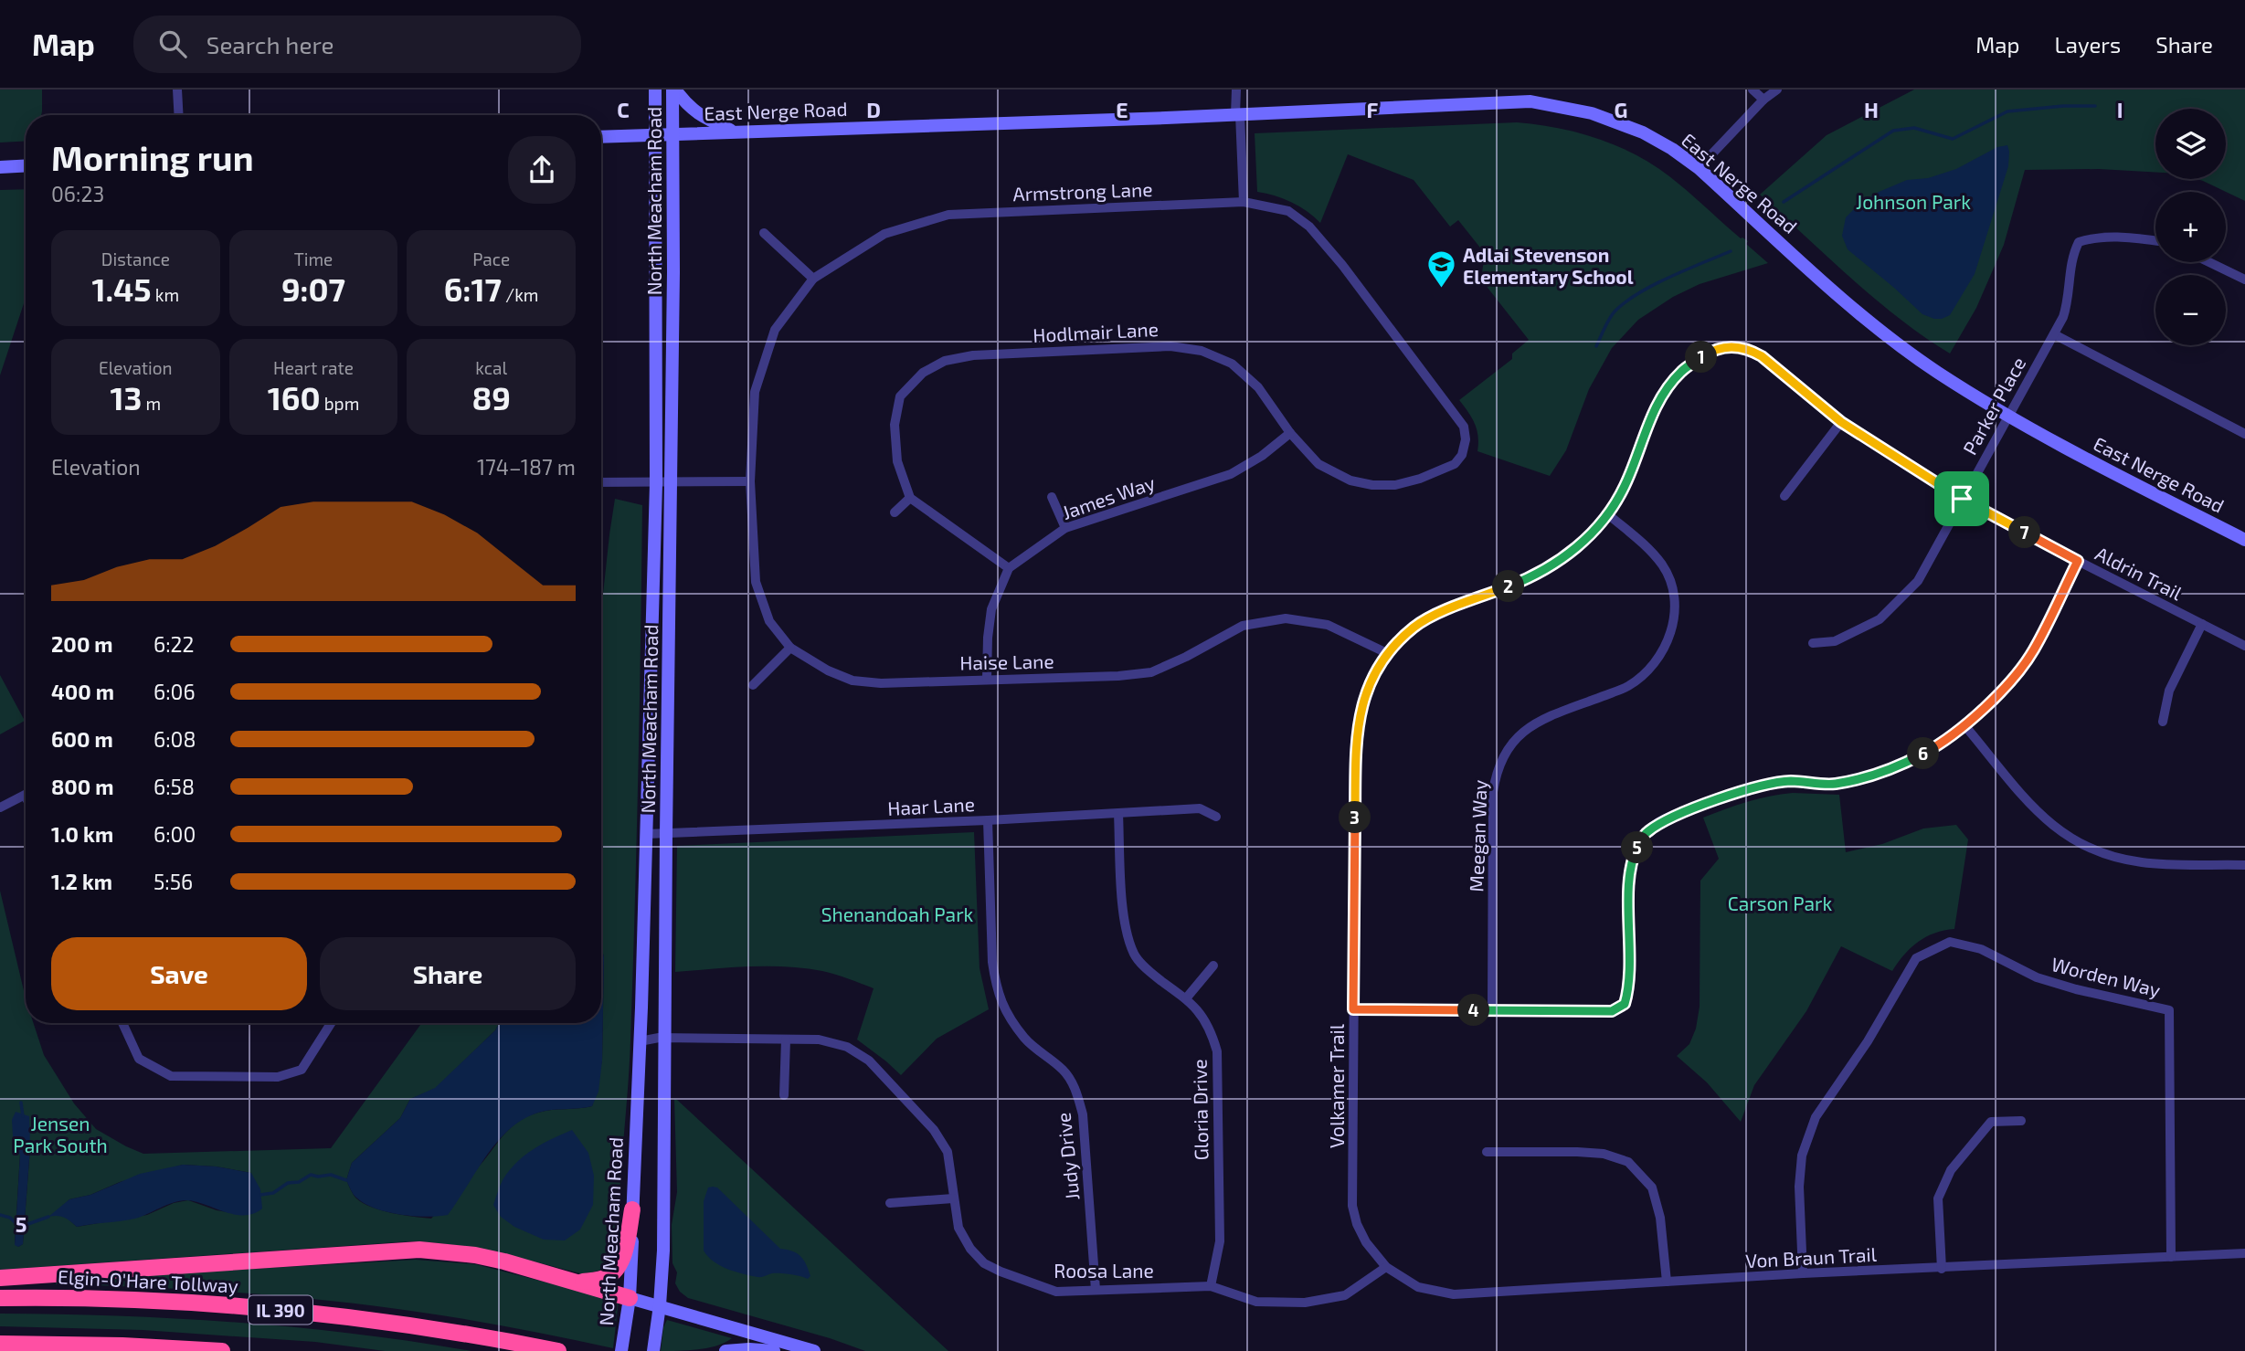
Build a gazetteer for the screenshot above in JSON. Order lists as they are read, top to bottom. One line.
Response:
{"streets":{"highway":["Elgin-O'Hare Tollway","IL 390"],"main road":["East Nerge Road","North Meacham Road"],"street":["Armstrong Lane","Hodlmair Lane","Parker Place","James Way","Aldrin Trail","Haise Lane","Haar Lane","Meegan Way","Worden Way","Volkamer Trail","Gloria Drive","Judy Drive","Von Braun Trail","Roosa Lane"]},"crossings":[["East Nerge Road","North Meacham Road"],["East Nerge Road","Parker Place"],["Armstrong Lane","Hodlmair Lane"],["Armstrong Lane","Haise Lane"],["North Meacham Road","Haar Lane"],["North Meacham Road","Roosa Lane"],["Hodlmair Lane","James Way"],["Parker Place","Aldrin Trail"],["Aldrin Trail","Volkamer Trail"],["Haise Lane","Volkamer Trail"],["Haar Lane","Gloria Drive"],["Haar Lane","Judy Drive"],["Meegan Way","Volkamer Trail"],["Worden Way","Von Braun Trail"],["Volkamer Trail","Von Braun Trail"],["Volkamer Trail","Roosa Lane"],["Gloria Drive","Roosa Lane"],["Judy Drive","Roosa Lane"],["Von Braun Trail","Roosa Lane"]],"parks":["Johnson Park","Carson Park","Shenandoah Park","Jensen Park South"],"places":{"school or university":["Adlai Stevenson Elementary School"]},"page":{"header":"Map","search":"Search here","nav":["Map","Layers","Share"],"map_buttons":["+","−"],"heading":["Morning run","06:23"],"stats":[["Distance","1.45 km"],["Time","9:07"],["Pace","6:17 /km"],["Elevation","13 m"],["Heart rate","160 bpm"],["kcal","89"]],"pins":["1","7","2","6","3","5","4"],"chart":["Elevation","174–187 m"],"list":[{"name":"200 m","note":"6:22"},{"name":"400 m","note":"6:06"},{"name":"600 m","note":"6:08"},{"name":"800 m","note":"6:58"},{"name":"1.0 km","note":"6:00"},{"name":"1.2 km","note":"5:56"}],"buttons":["Save","Share"]},"grid":{"columns":["C","D","E","F","G","H","I"],"rows":["5"]}}
